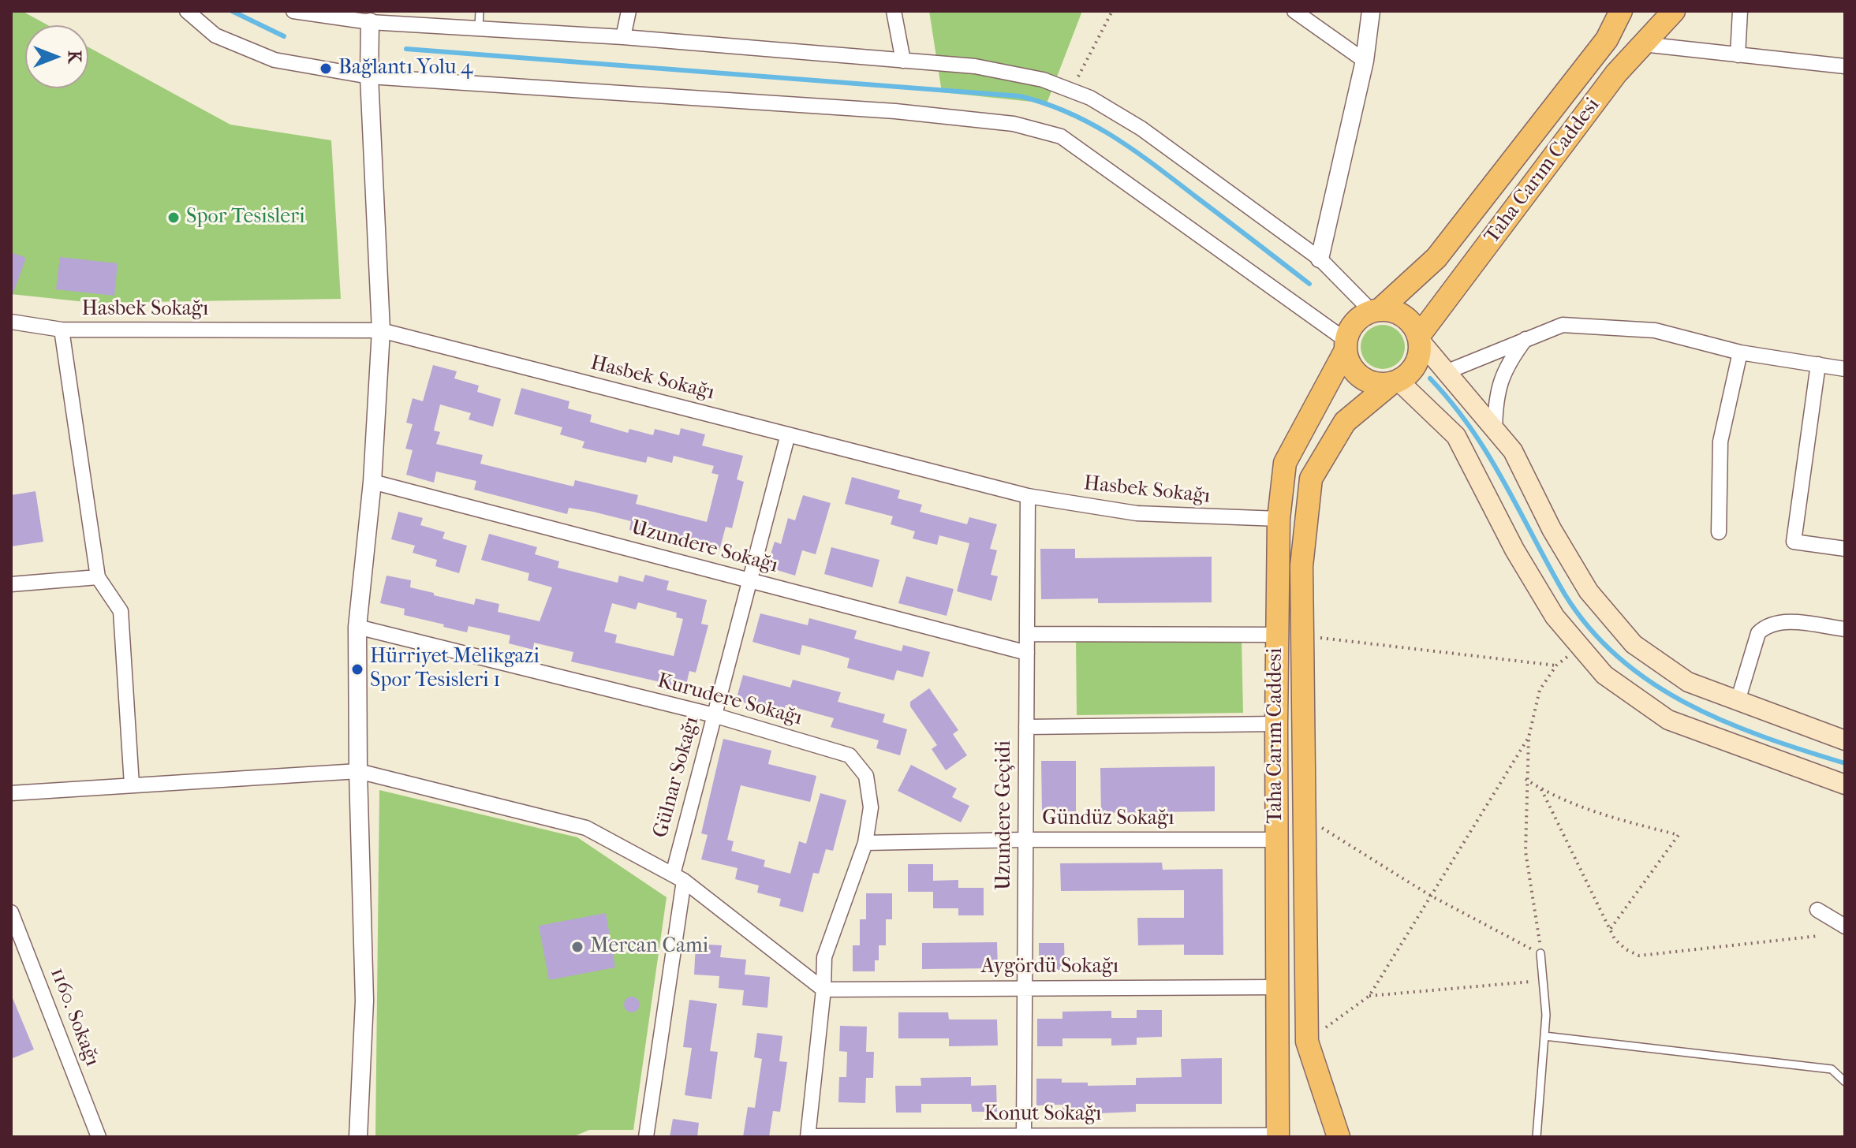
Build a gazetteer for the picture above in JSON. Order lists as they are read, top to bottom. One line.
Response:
{"streets":{"main road":["Taha Carım Caddesi"],"street":["Hasbek Sokağı","Uzundere Sokağı","Kurudere Sokağı","Gülnar Sokağı","Uzundere Geçidi","Gündüz Sokağı","Aygördü Sokağı","1160. Sokağı","Konut Sokağı"]},"crossings":[["Taha Carım Caddesi","Hasbek Sokağı"],["Taha Carım Caddesi","Gündüz Sokağı"],["Taha Carım Caddesi","Aygördü Sokağı"],["Taha Carım Caddesi","Konut Sokağı"],["Hasbek Sokağı","Gülnar Sokağı"],["Hasbek Sokağı","Uzundere Geçidi"],["Uzundere Sokağı","Gülnar Sokağı"],["Uzundere Sokağı","Uzundere Geçidi"],["Kurudere Sokağı","Gülnar Sokağı"],["Kurudere Sokağı","Gündüz Sokağı"],["Kurudere Sokağı","Aygördü Sokağı"],["Kurudere Sokağı","Konut Sokağı"],["Uzundere Geçidi","Gündüz Sokağı"],["Uzundere Geçidi","Aygördü Sokağı"],["Uzundere Geçidi","Konut Sokağı"]],"places":["Bağlantı Yolu 4","Spor Tesisleri","Hürriyet Melikgazi Spor Tesisleri 1","Mercan Cami"],"north":"right"}
